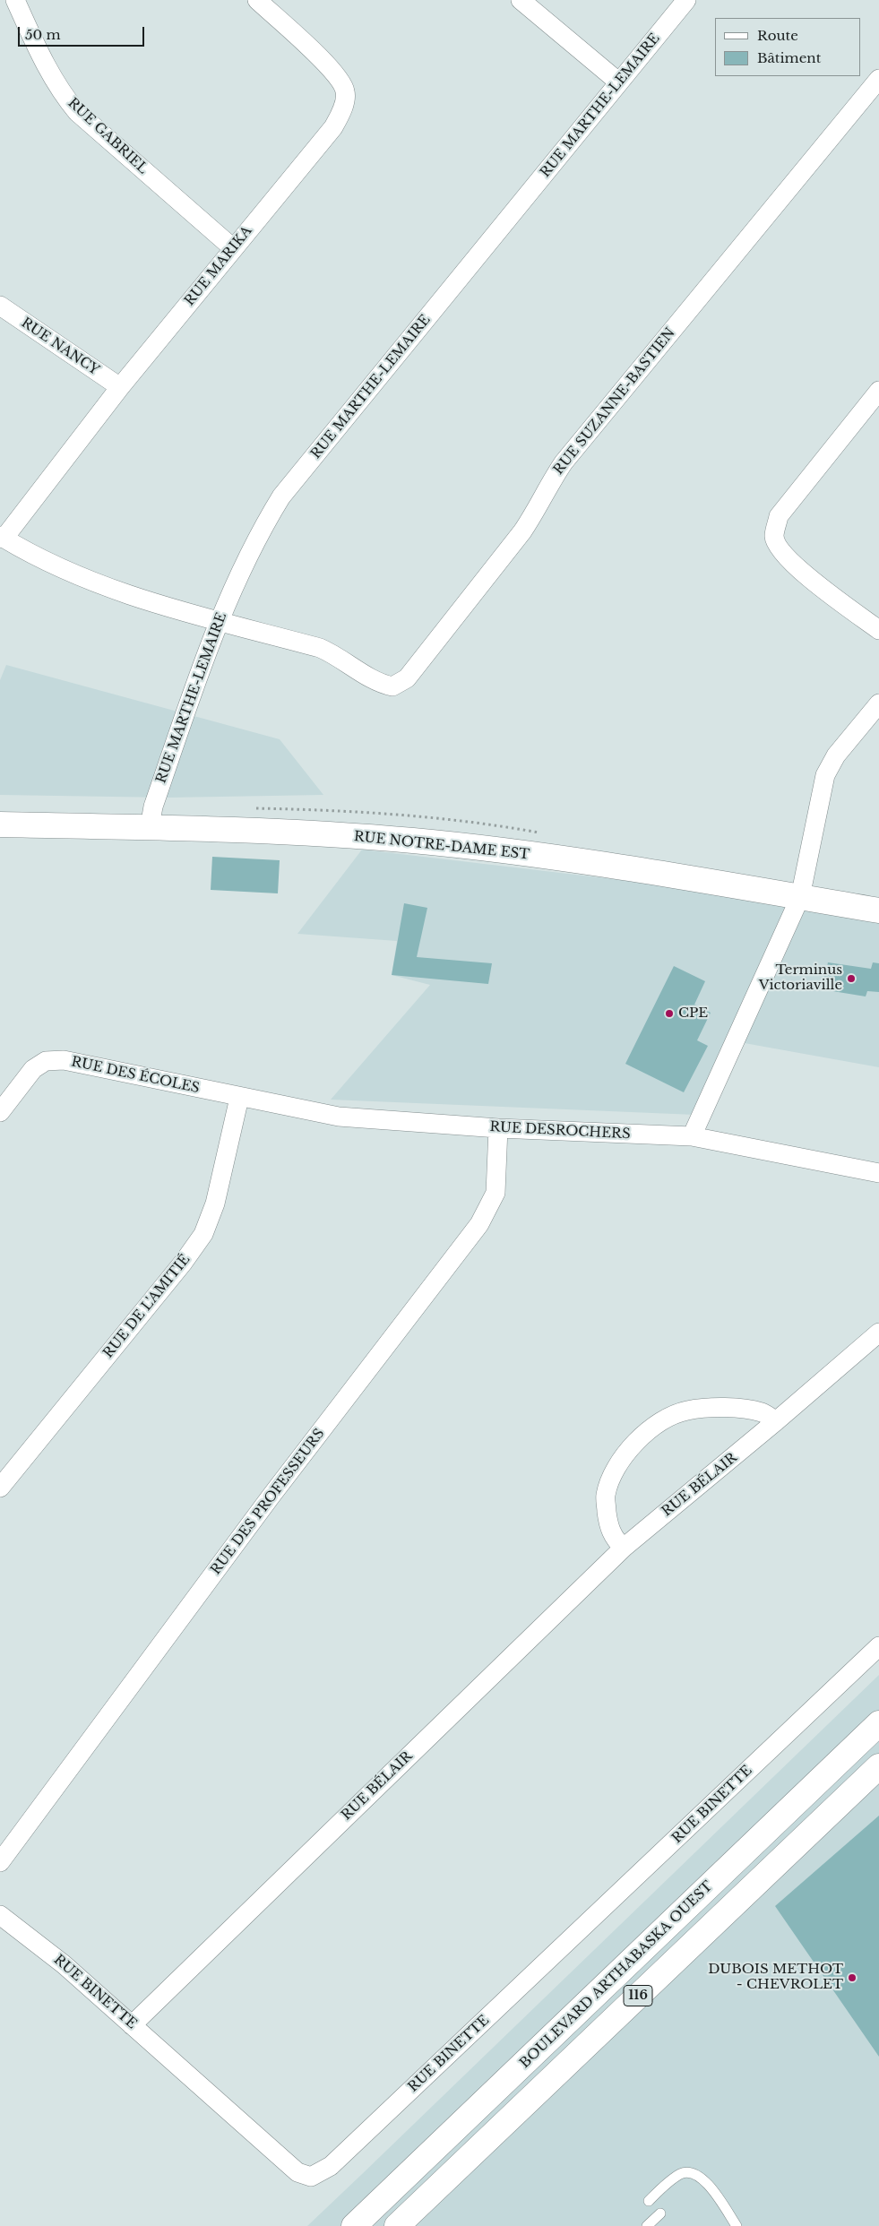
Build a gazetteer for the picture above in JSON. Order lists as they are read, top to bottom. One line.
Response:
{"streets":{"main road":["RUE NOTRE-DAME EST","BOULEVARD ARTHABASKA OUEST","116"],"street":["RUE MARTHE-LEMAIRE","RUE GABRIEL","RUE MARIKA","RUE NANCY","RUE SUZANNE-BASTIEN","RUE DES ÉCOLES","RUE DESROCHERS","RUE DE L'AMITIÉ","RUE BÉLAIR","RUE DES PROFESSEURS","RUE BINETTE"]},"crossings":[["RUE MARTHE-LEMAIRE","RUE SUZANNE-BASTIEN"],["RUE MARTHE-LEMAIRE","RUE NOTRE-DAME EST"],["RUE GABRIEL","RUE MARIKA"],["RUE MARIKA","RUE NANCY"],["RUE MARIKA","RUE SUZANNE-BASTIEN"],["RUE DES ÉCOLES","RUE DESROCHERS"],["RUE DES ÉCOLES","RUE DE L'AMITIÉ"],["RUE DESROCHERS","RUE DE L'AMITIÉ"],["RUE DESROCHERS","RUE DES PROFESSEURS"],["RUE BÉLAIR","RUE BINETTE"]],"places":["Terminus Victoriaville","CPE","DUBOIS METHOT - CHEVROLET"],"legend":["Route","Bâtiment"],"scale_bar":"50 m"}
